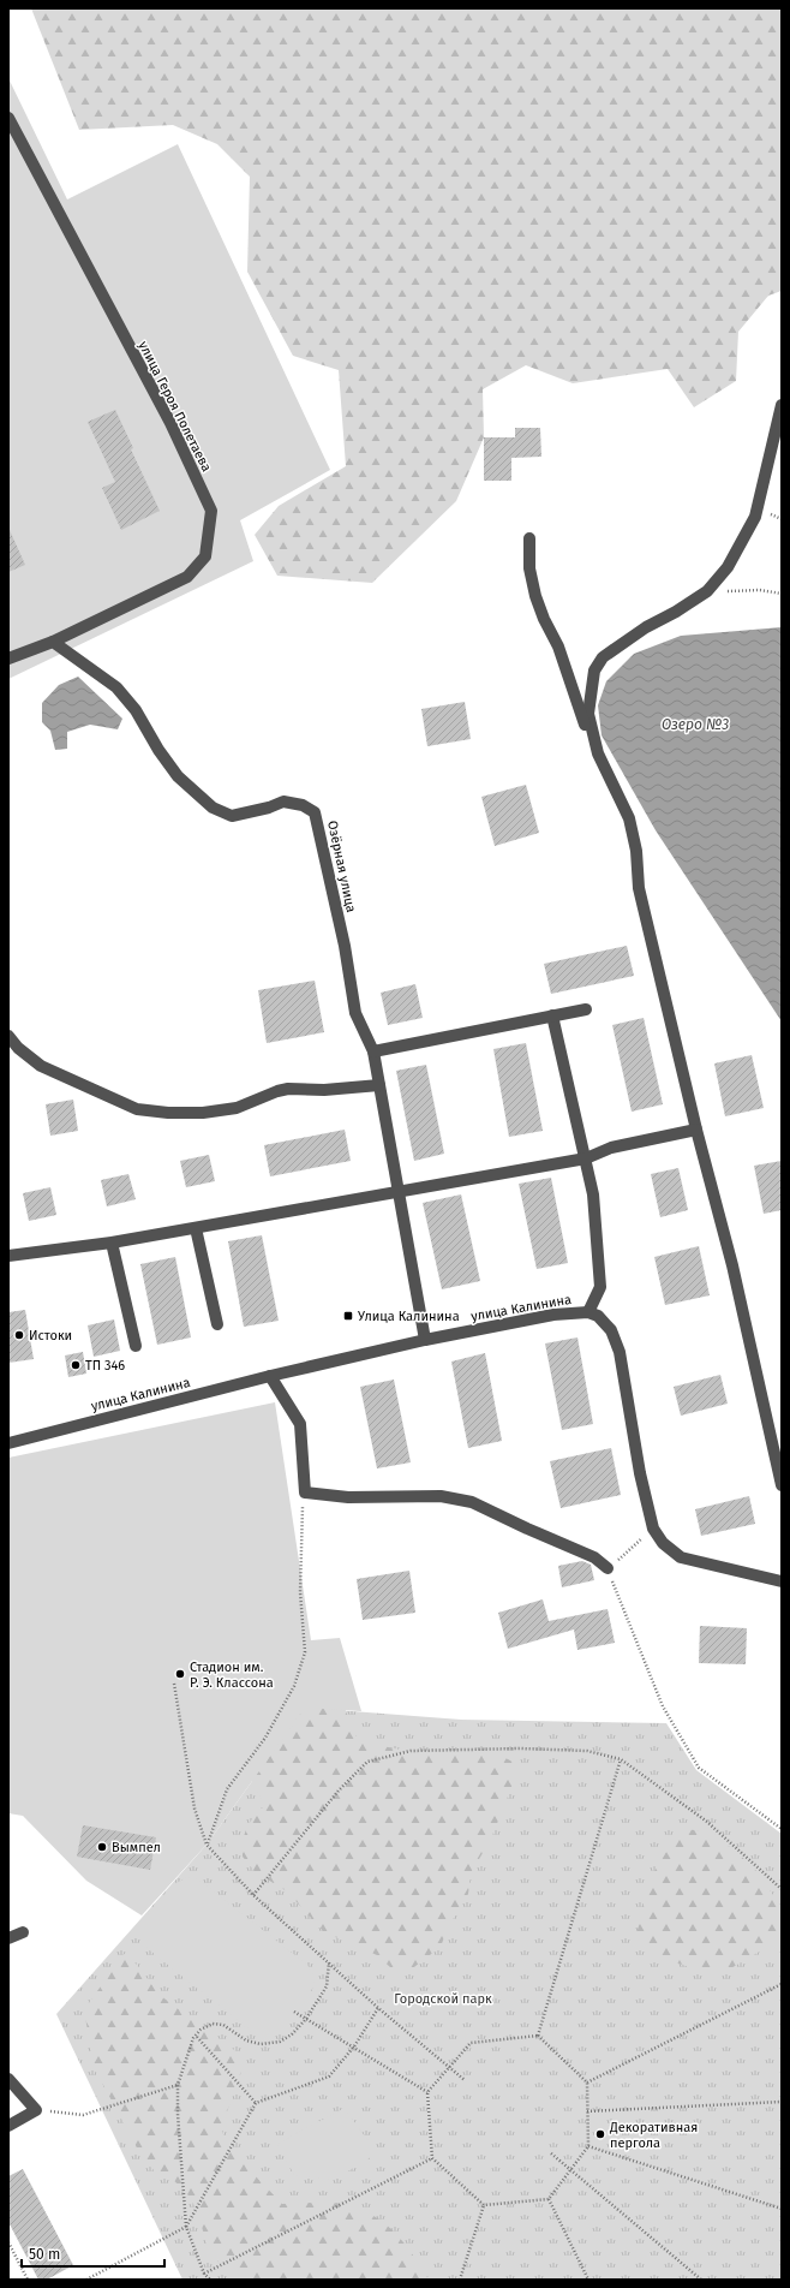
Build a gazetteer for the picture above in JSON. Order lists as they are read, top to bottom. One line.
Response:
{"streets":{"street":["улица Героя Полетаева","Озёрная улица","улица Калинина"]},"crossings":[["улица Героя Полетаева","Озёрная улица"]],"water":["Озеро №3"],"parks":["Городской парк"],"places":{"transit":["Улица Калинина"],"other":["Истоки","ТП 346","Стадион им. Р. Э. Классона","Вымпел","Декоративная пергола"]},"scale_bar":"50 m"}
